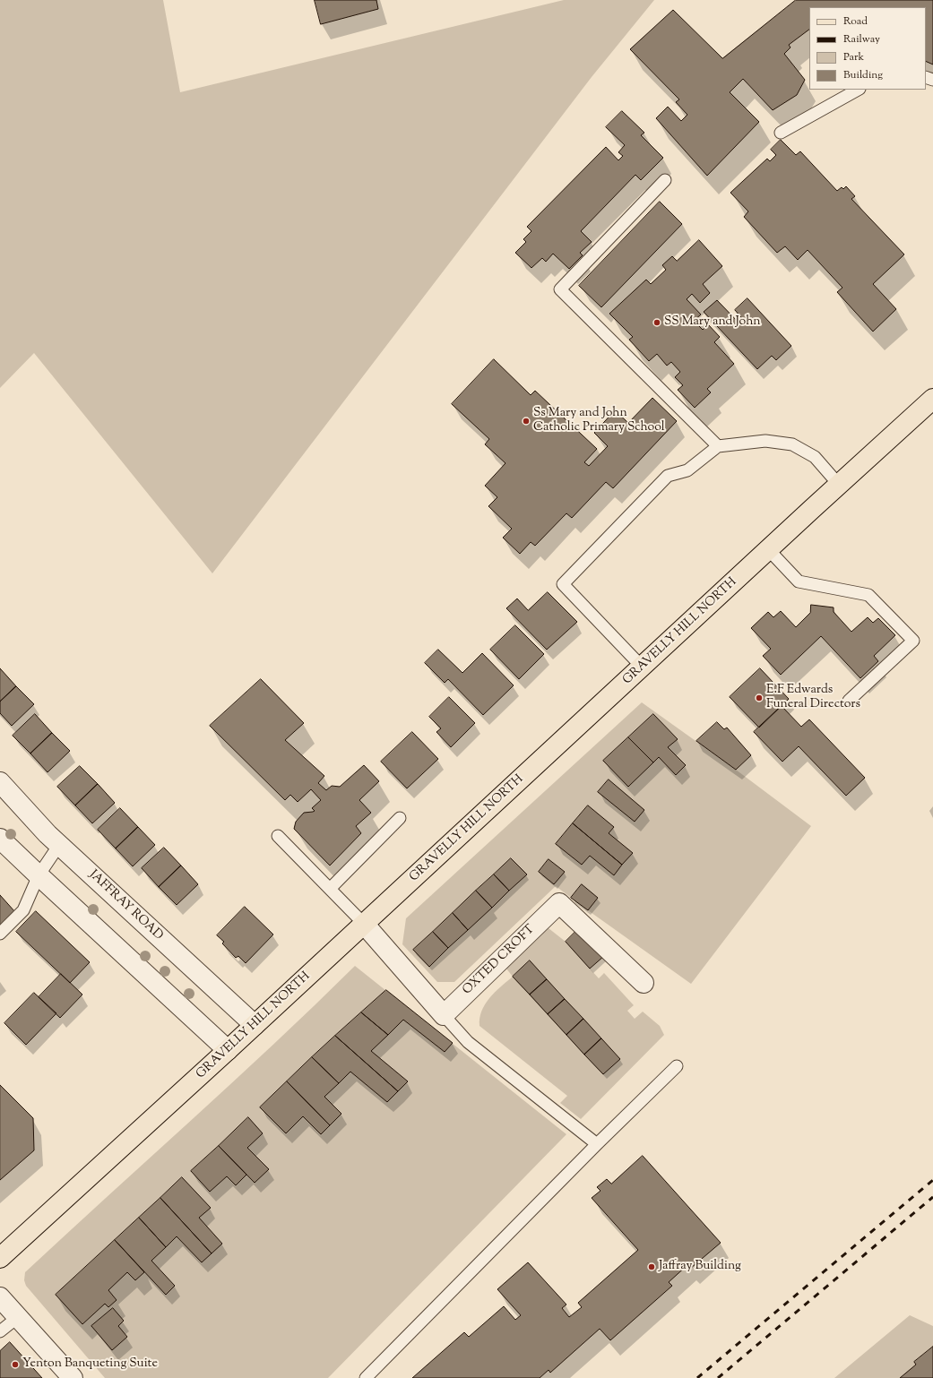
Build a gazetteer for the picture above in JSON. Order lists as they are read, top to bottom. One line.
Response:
{"streets":{"main road":["GRAVELLY HILL NORTH"],"street":["JAFFRAY ROAD","OXTED CROFT"]},"crossings":[["GRAVELLY HILL NORTH","JAFFRAY ROAD"]],"places":["SS Mary and John","Ss Mary and John Catholic Primary School","E.F Edwards Funeral Directors","Jaffray Building","Yenton Banqueting Suite"],"legend":["Road","Railway","Park","Building"]}
